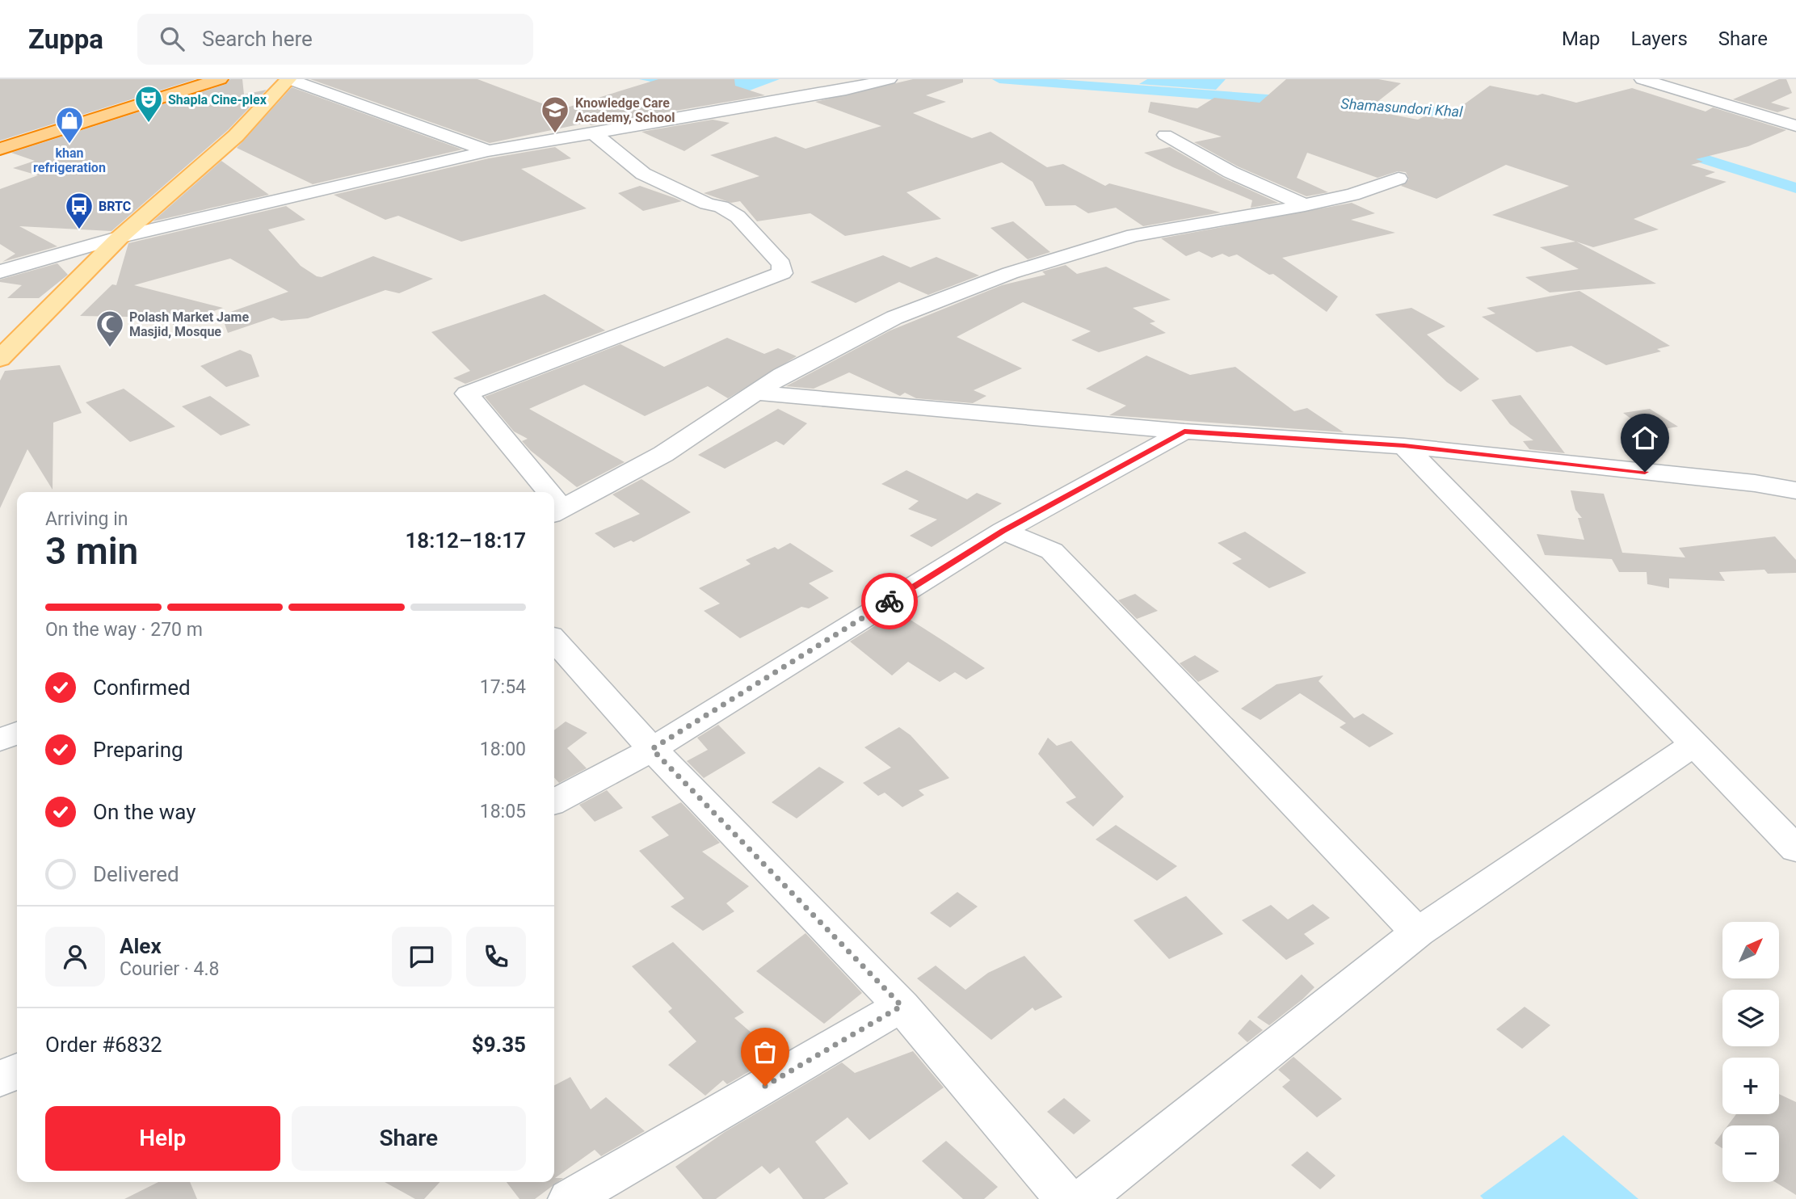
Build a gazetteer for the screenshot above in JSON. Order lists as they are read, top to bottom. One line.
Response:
{"water":["Shamasundori Khal"],"places":{"theatre":["Shapla Cine-plex"],"school or university":["Knowledge Care Academy, School"],"shop":["khan refrigeration"],"bus stop":["BRTC"],"mosque":["Polash Market Jame Masjid, Mosque"]},"north":"top right","page":{"header":"Zuppa","search":"Search here","nav":["Map","Layers","Share"],"heading":["3 min","Arriving in","18:12–18:17"],"panel":["Alex","Courier · 4.8","Order #6832","$9.35"],"bar":"On the way · 270 m","list":[["Confirmed","17:54"],["Preparing","18:00"],["On the way","18:05"],"Delivered"],"map_buttons":["+","−"],"buttons":["Help","Share"]}}
